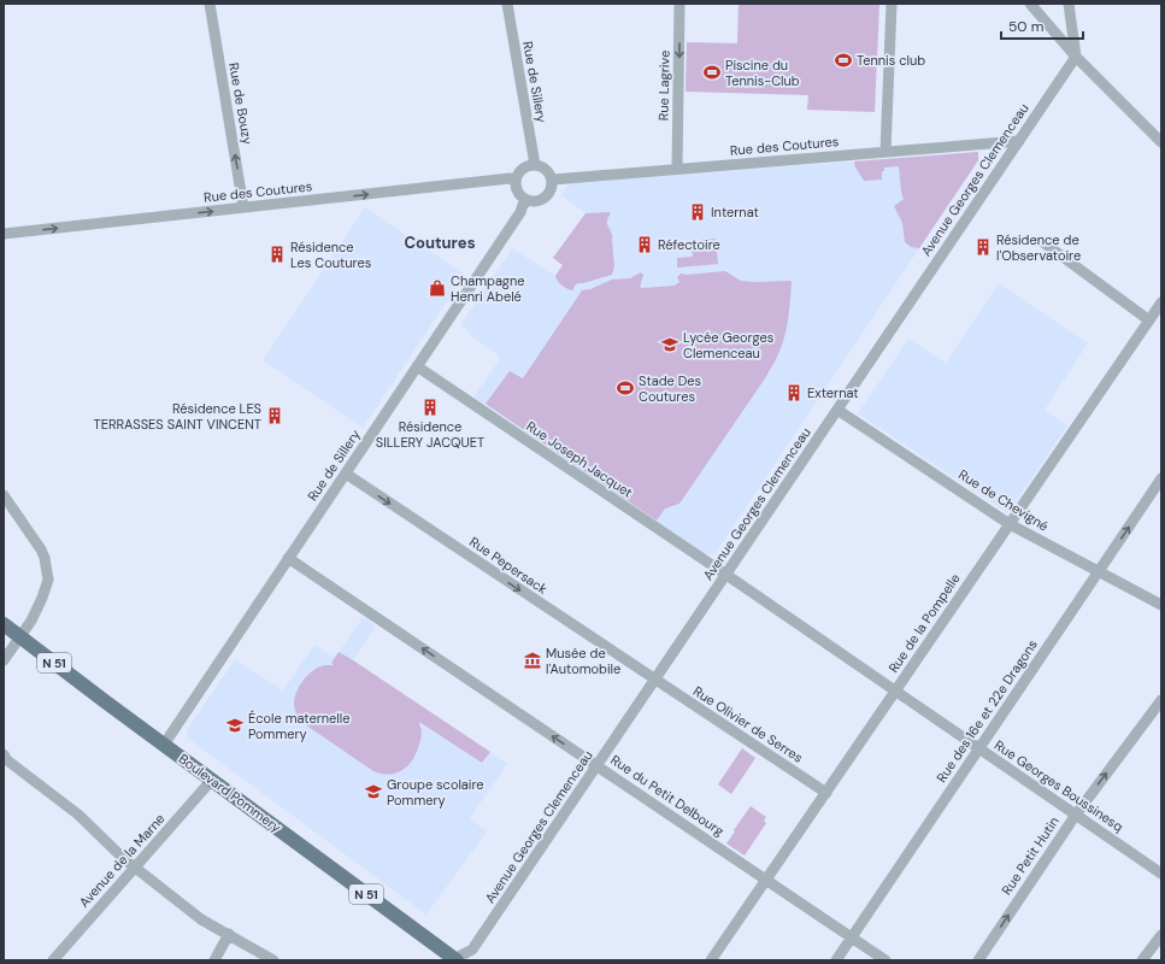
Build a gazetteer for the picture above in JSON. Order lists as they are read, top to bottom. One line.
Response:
{"streets":{"main road":["N 51","Boulevard Pommery"],"street":["Rue de Sillery","Rue Lagrive","Rue de Bouzy","Rue des Coutures","Avenue Georges Clemenceau","Rue Joseph Jacquet","Rue de Chevigné","Rue Pepersack","Rue de la Pompelle","Rue des 16e et 22e Dragons","Rue Olivier de Serres","Rue Georges Boussinesq","Rue du Petit Delbourg","Rue Petit Hutin","Avenue de la Marne"]},"crossings":[["Rue de Sillery","Rue des Coutures"],["Rue de Sillery","Rue Joseph Jacquet"],["Rue de Sillery","Rue Pepersack"],["Rue de Sillery","Boulevard Pommery"],["Rue de Sillery","Rue du Petit Delbourg"],["Rue Lagrive","Rue des Coutures"],["Rue de Bouzy","Rue des Coutures"],["Rue des Coutures","Avenue Georges Clemenceau"],["Avenue Georges Clemenceau","Rue Joseph Jacquet"],["Avenue Georges Clemenceau","Rue de Chevigné"],["Avenue Georges Clemenceau","Rue Pepersack"],["Avenue Georges Clemenceau","Rue Olivier de Serres"],["Avenue Georges Clemenceau","Rue Georges Boussinesq"],["Avenue Georges Clemenceau","Boulevard Pommery"],["Avenue Georges Clemenceau","Rue du Petit Delbourg"],["Rue Joseph Jacquet","Rue Georges Boussinesq"],["Rue de Chevigné","Rue de la Pompelle"],["Rue de Chevigné","Rue des 16e et 22e Dragons"],["Rue Pepersack","Rue Olivier de Serres"],["Rue de la Pompelle","Rue Olivier de Serres"],["Rue de la Pompelle","Rue Georges Boussinesq"],["Rue de la Pompelle","Rue du Petit Delbourg"],["Rue des 16e et 22e Dragons","Rue Georges Boussinesq"],["Rue des 16e et 22e Dragons","Rue du Petit Delbourg"],["Rue Georges Boussinesq","Rue Petit Hutin"],["Boulevard Pommery","Avenue de la Marne"]],"one_way":["Rue Lagrive","Rue de Bouzy","Rue des Coutures","Rue Pepersack","Rue du Petit Delbourg","Rue Petit Hutin"],"districts":["Coutures"],"places":{"sports":["Tennis club","Piscine du Tennis-Club","Stade Des Coutures"],"building":["Internat","Réfectoire","Résidence de l'Observatoire","Résidence Les Coutures","Externat","Résidence SILLERY JACQUET","Résidence LES TERRASSES SAINT VINCENT"],"shop":["Champagne Henri Abelé"],"school or university":["Lycée Georges Clemenceau","École maternelle Pommery","Groupe scolaire Pommery"],"museum":["Musée de l'Automobile"]},"scale_bar":"50 m"}
